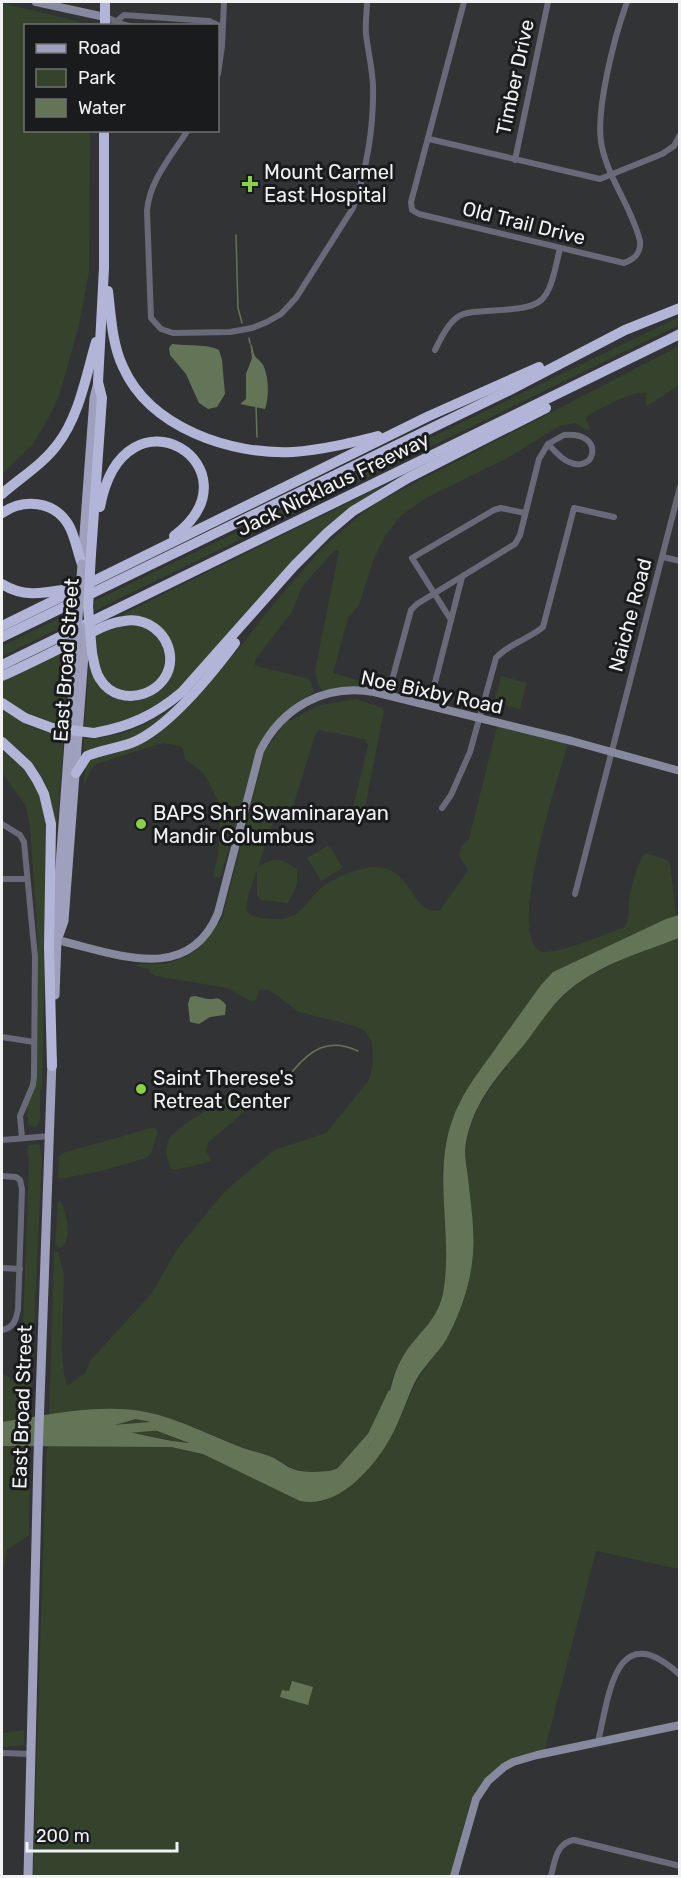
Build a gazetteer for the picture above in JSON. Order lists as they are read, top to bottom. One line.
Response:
{"streets":{"highway":["Jack Nicklaus Freeway","East Broad Street"],"street":["Timber Drive","Old Trail Drive","Naiche Road","Noe Bixby Road"]},"crossings":[["Naiche Road","Noe Bixby Road"],["East Broad Street","Noe Bixby Road"]],"places":{"health":["Mount Carmel East Hospital"],"other":["BAPS Shri Swaminarayan Mandir Columbus","Saint Therese's Retreat Center"]},"legend":["Road","Park","Water"],"scale_bar":"200 m"}
